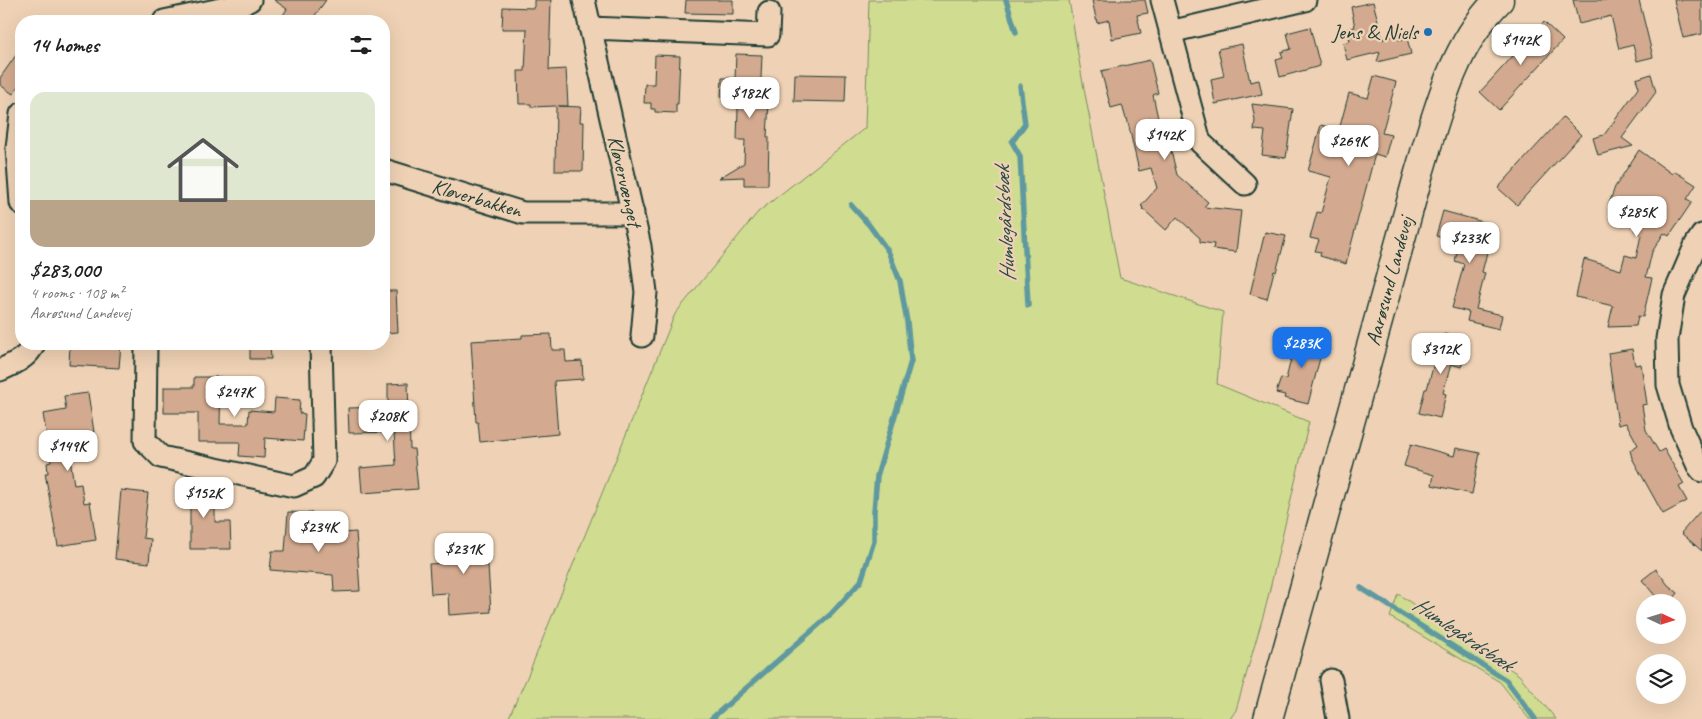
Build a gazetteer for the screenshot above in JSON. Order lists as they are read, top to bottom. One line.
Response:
{"streets":{"street":["Kløvervænget","Kløverbakken","Aarøsund Landevej"]},"crossings":[["Kløvervænget","Kløverbakken"]],"water":["Humlegårdsbæk"],"places":["Jens & Niels"],"north":"right","page":{"heading":"14 homes","price":["$142K","$182K","$142K","$269K","$285K","$233K","$283K","$312K","$247K","$208K","$149K","$152K","$234K","$231K"],"list":[{"name":"$283,000","note":"4 rooms · 108 m² · Aarøsund Landevej"}]}}
